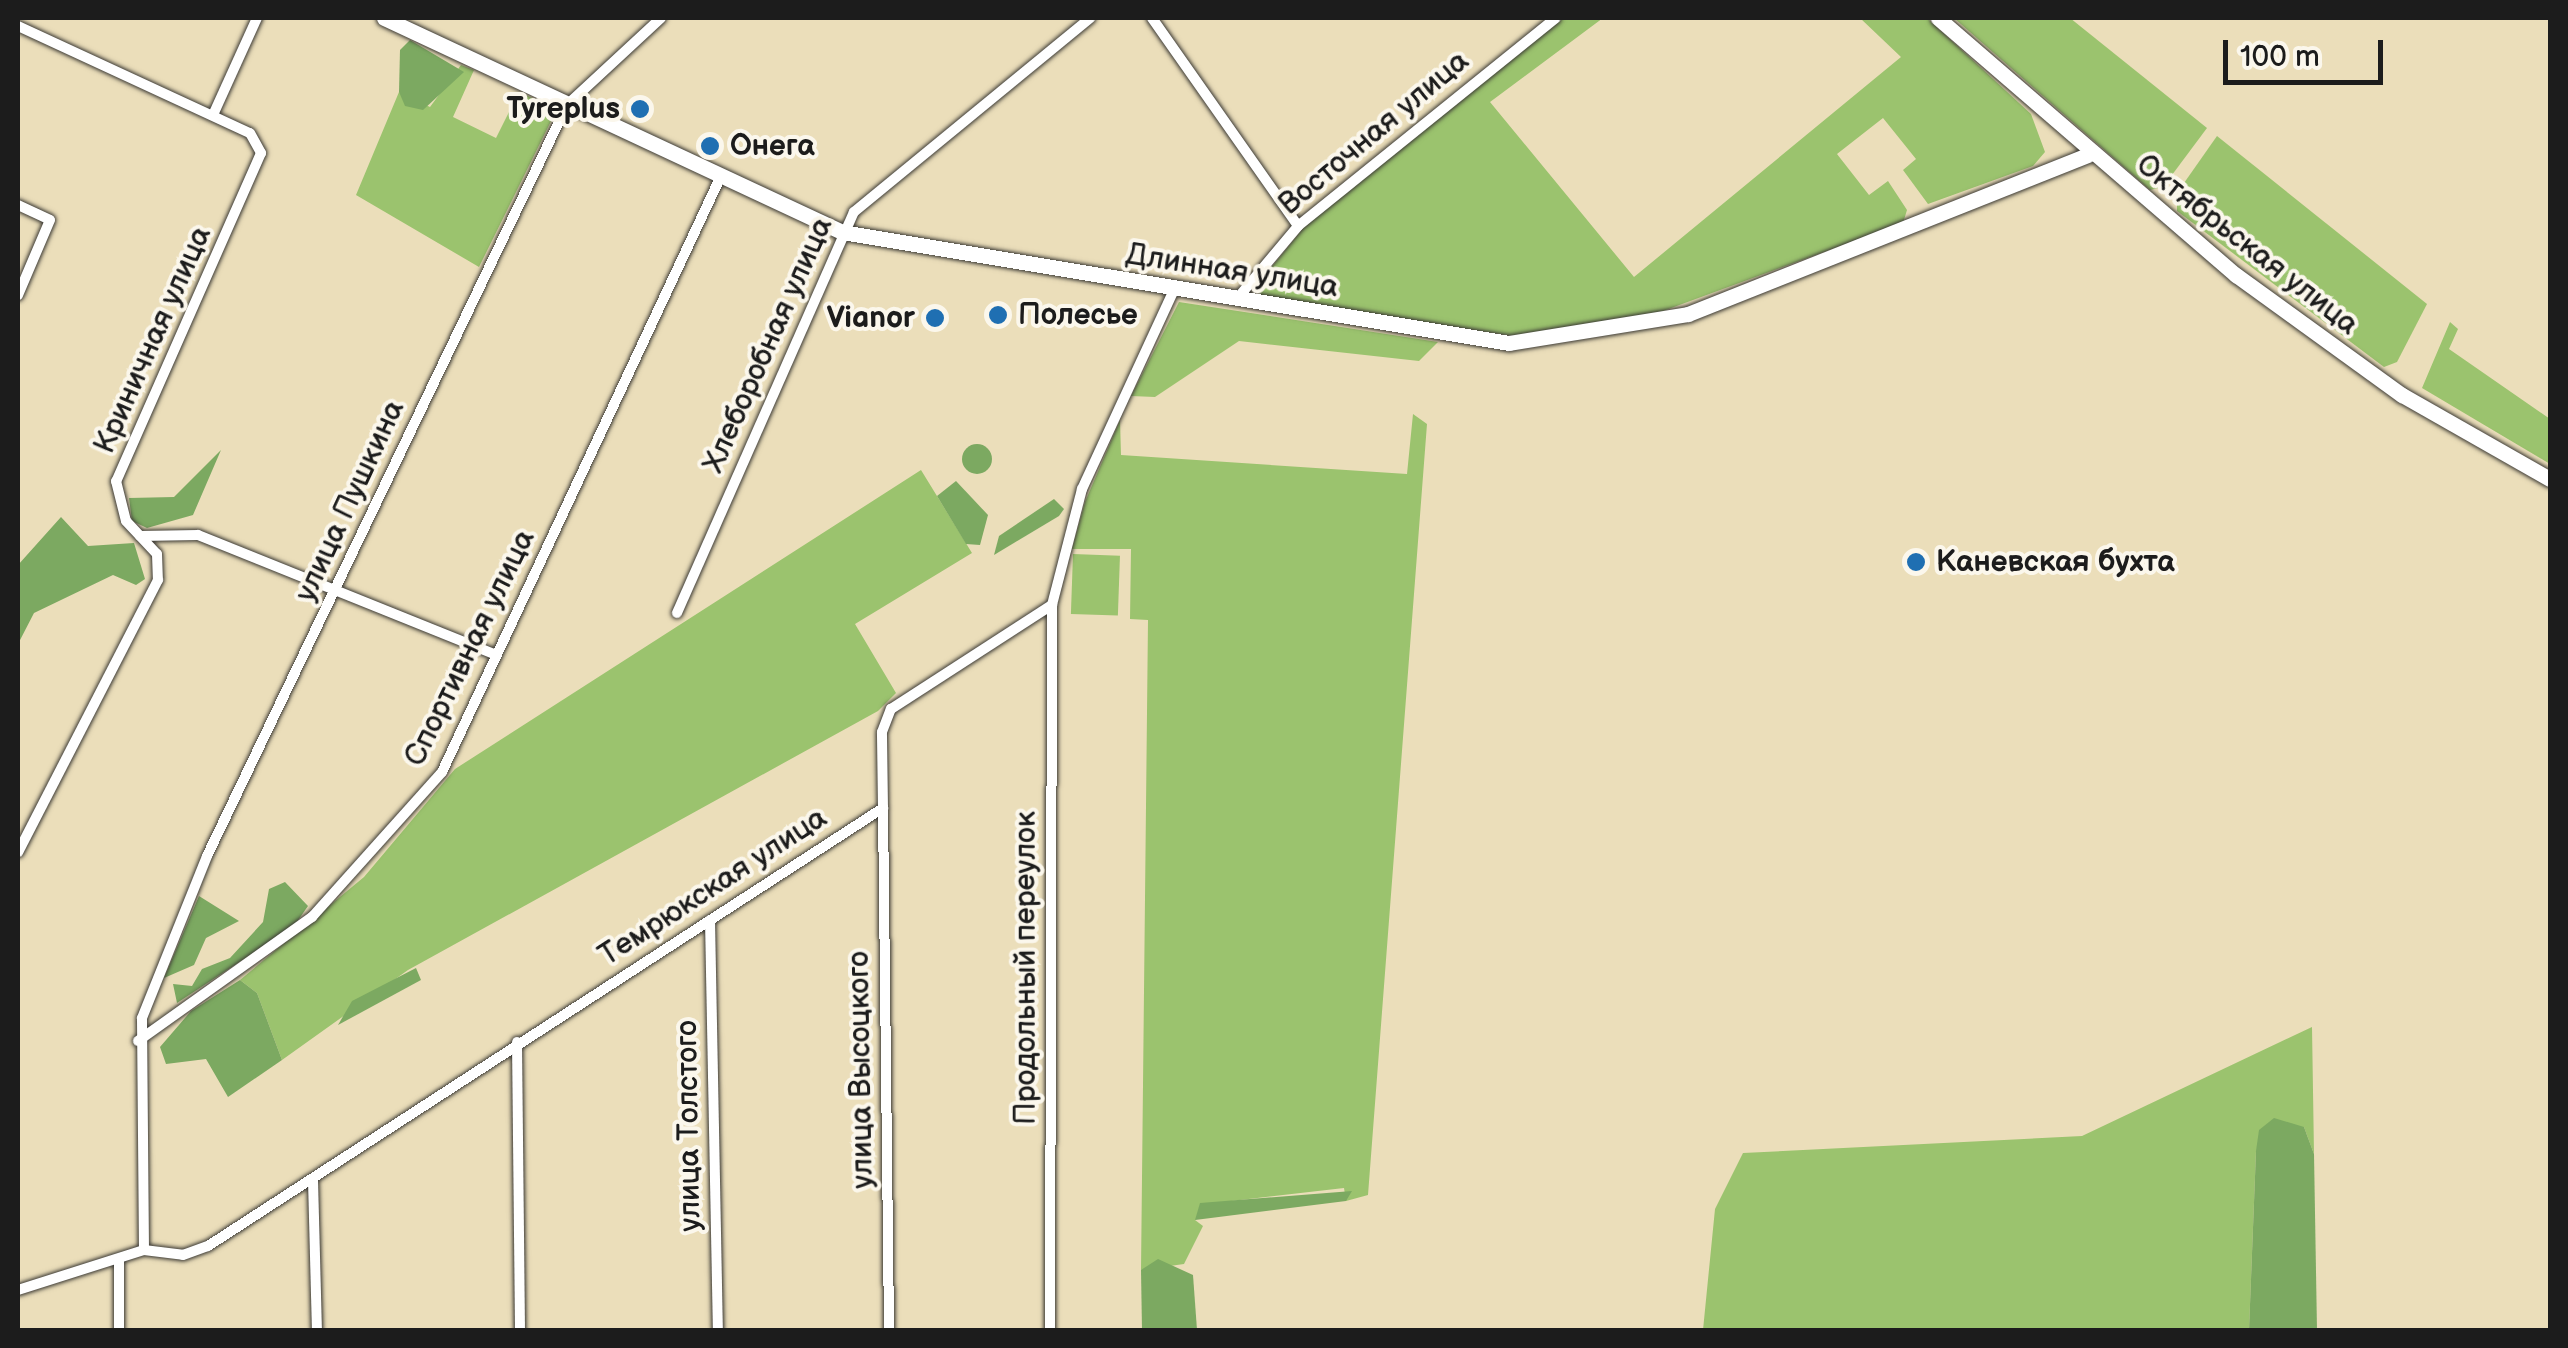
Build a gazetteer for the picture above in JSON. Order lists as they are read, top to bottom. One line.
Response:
{"streets":{"street":["Восточная улица","Октябрьская улица","Длинная улица","Криничная улица","Хлеборобная улица","улица Пушкина","Спортивная улица","Темрюкская улица","Продольный переулок","улица Высоцкого","улица Толстого"]},"crossings":[["Восточная улица","Длинная улица"],["Октябрьская улица","Длинная улица"],["Длинная улица","Хлеборобная улица"],["Длинная улица","улица Пушкина"],["Длинная улица","Спортивная улица"],["улица Пушкина","Спортивная улица"],["Темрюкская улица","улица Высоцкого"],["Темрюкская улица","улица Толстого"]],"places":["Tyreplus","Онега","Полесье","Vianor","Каневская бухта"],"scale_bar":"100 m"}
